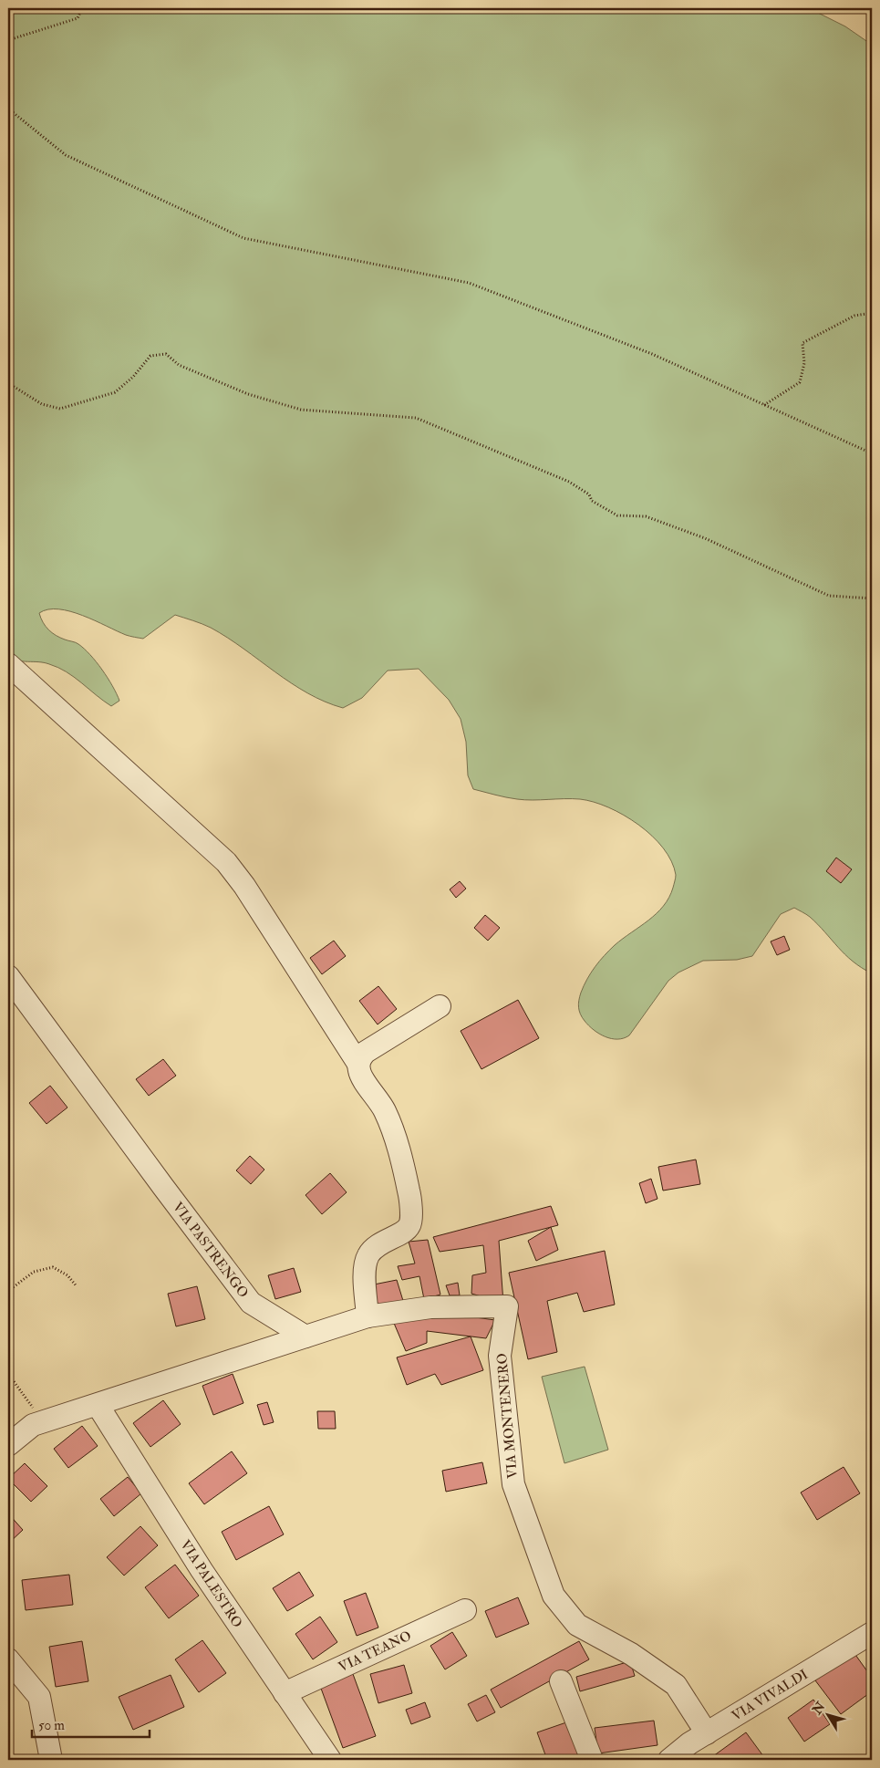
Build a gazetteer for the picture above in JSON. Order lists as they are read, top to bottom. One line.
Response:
{"streets":{"street":["VIA PASTRENGO","VIA MONTENERO","VIA PALESTRO","VIA TEANO","VIA VIVALDI"]},"crossings":[["VIA PASTRENGO","VIA MONTENERO"],["VIA MONTENERO","VIA VIVALDI"],["VIA PALESTRO","VIA TEANO"]],"scale_bar":"50 m","north":"top left"}
